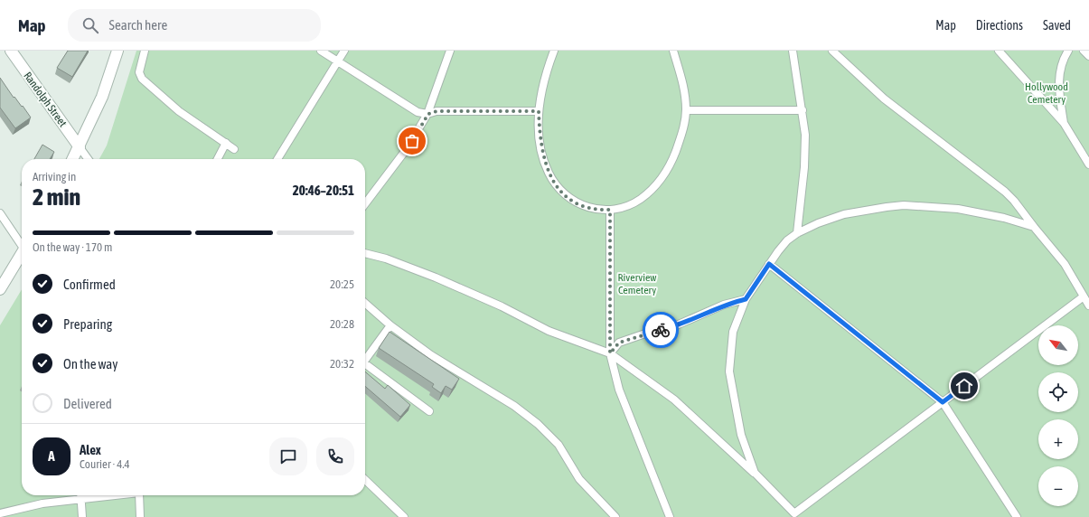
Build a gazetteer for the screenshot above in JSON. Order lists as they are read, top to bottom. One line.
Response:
{"streets":{"street":["Randolph Street"]},"parks":["Hollywood Cemetery","Riverview Cemetery"],"north":"top left","page":{"header":"Map","search":"Search here","nav":["Map","Directions","Saved"],"heading":["2 min","Arriving in","20:46–20:51"],"panel":["Alex","Courier · 4.4"],"bar":"On the way · 170 m","list":[["Confirmed","20:25"],["Preparing","20:28"],["On the way","20:32"],"Delivered"],"map_buttons":["+","−"],"round":"A"}}
